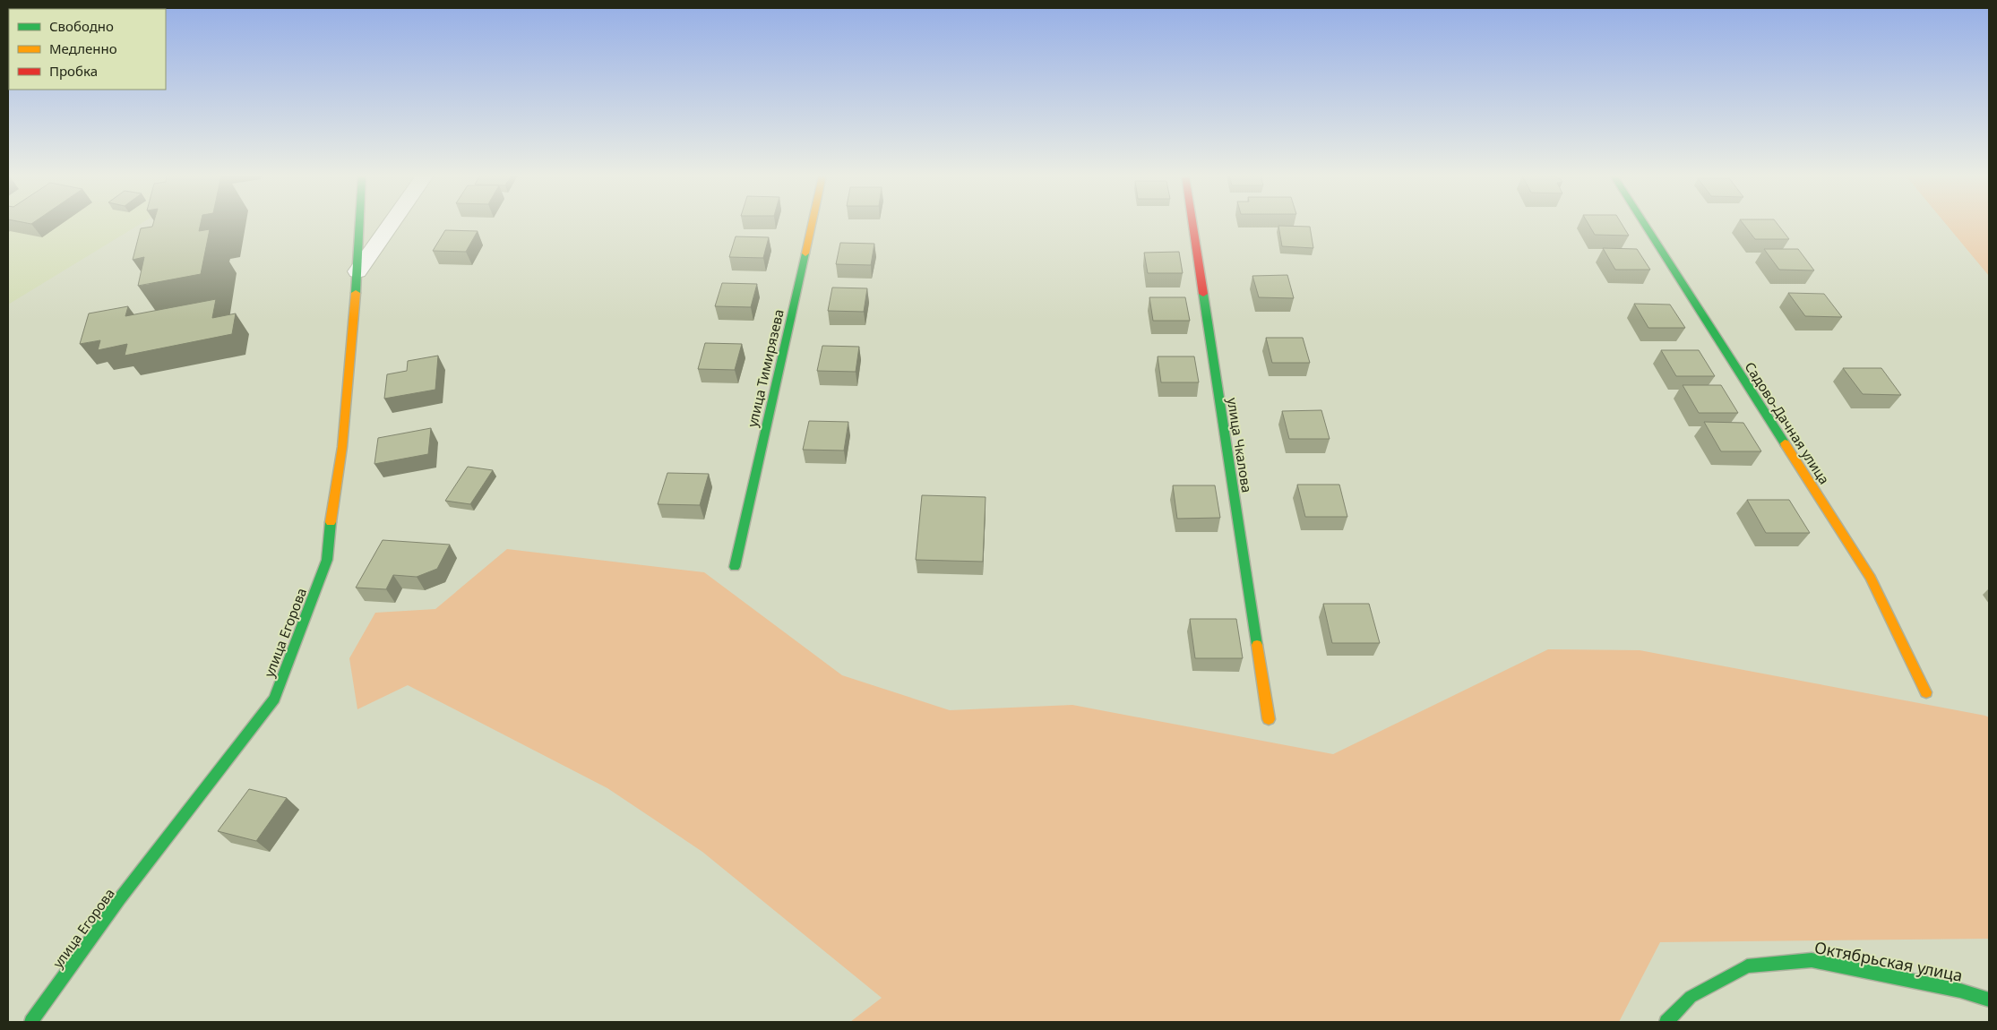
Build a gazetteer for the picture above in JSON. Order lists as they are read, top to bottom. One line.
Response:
{"streets":{"street":["улица Тимирязева","Садово-Дачная улица","улица Чкалова","улица Егорова","Октябрьская улица"]},"legend":["Свободно","Медленно","Пробка"]}
